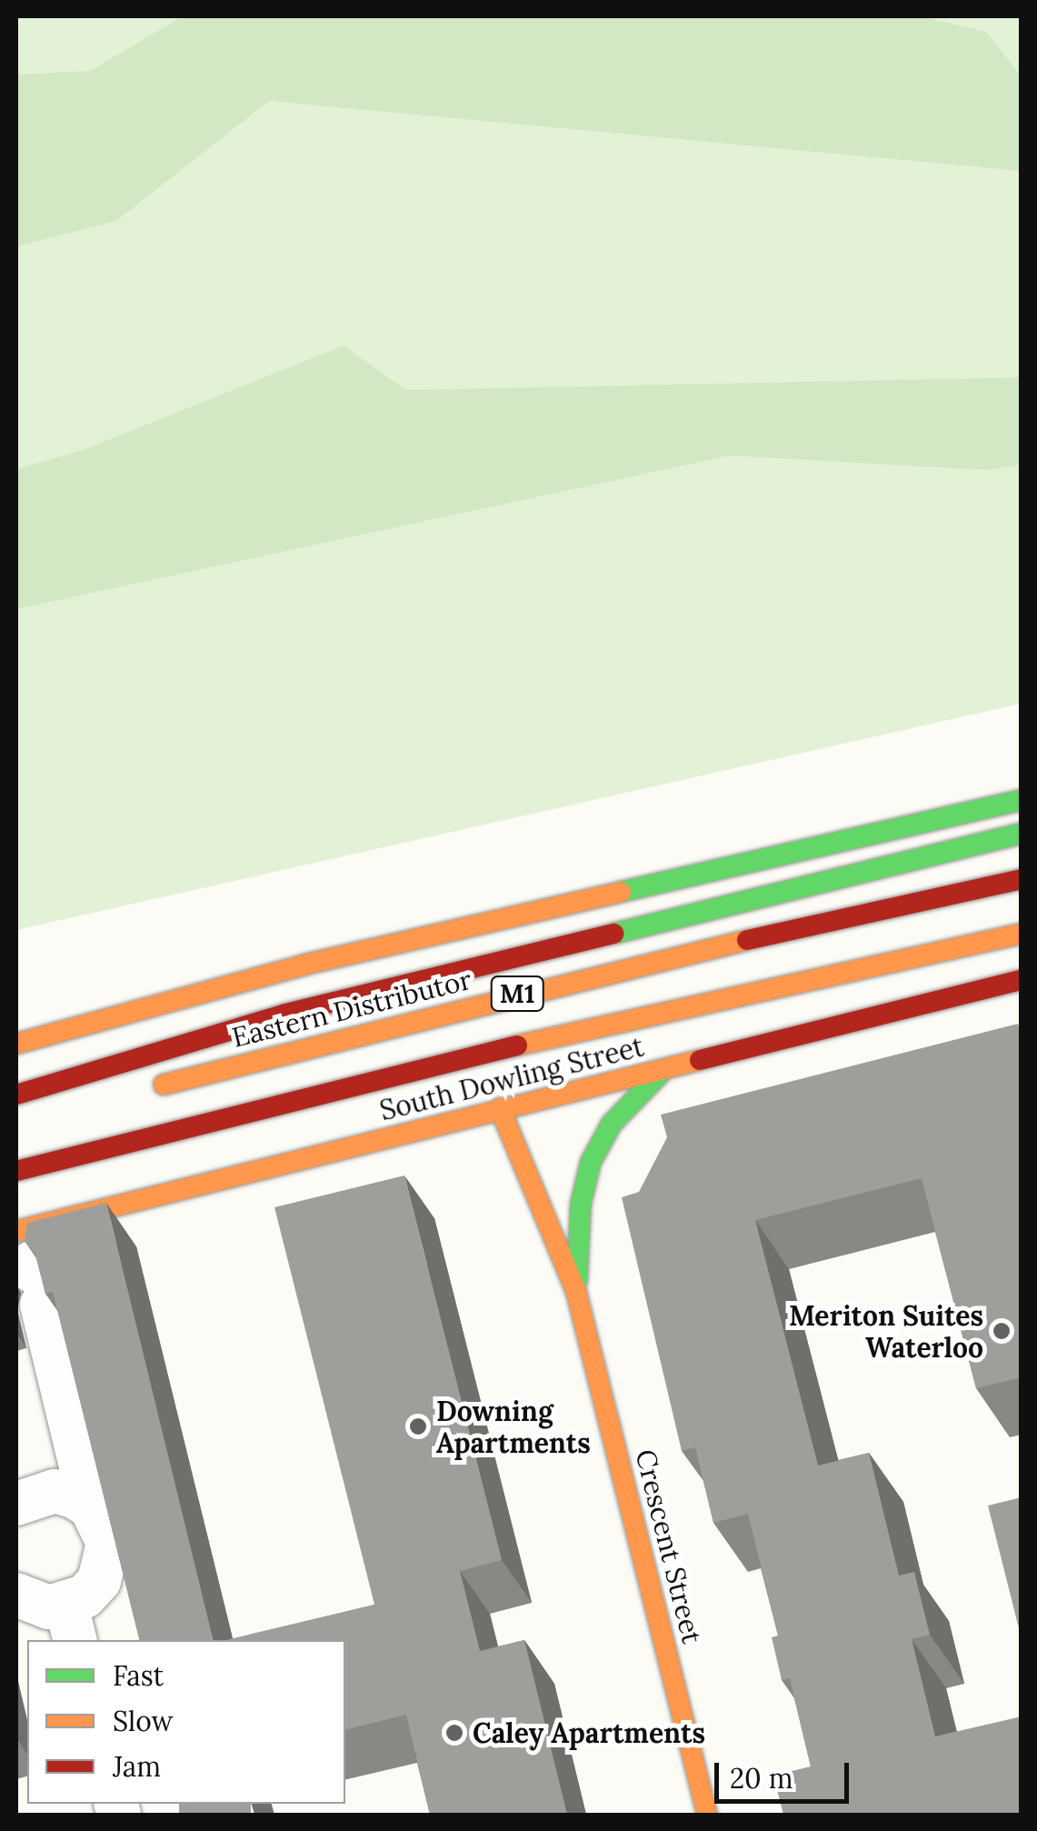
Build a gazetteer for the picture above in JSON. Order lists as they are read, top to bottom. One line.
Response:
{"streets":{"main road":["M1","Eastern Distributor","South Dowling Street","Crescent Street"]},"crossings":[["South Dowling Street","Crescent Street"]],"places":["Meriton Suites Waterloo","Downing Apartments","Caley Apartments"],"legend":["Fast","Slow","Jam"],"scale_bar":"20 m"}
